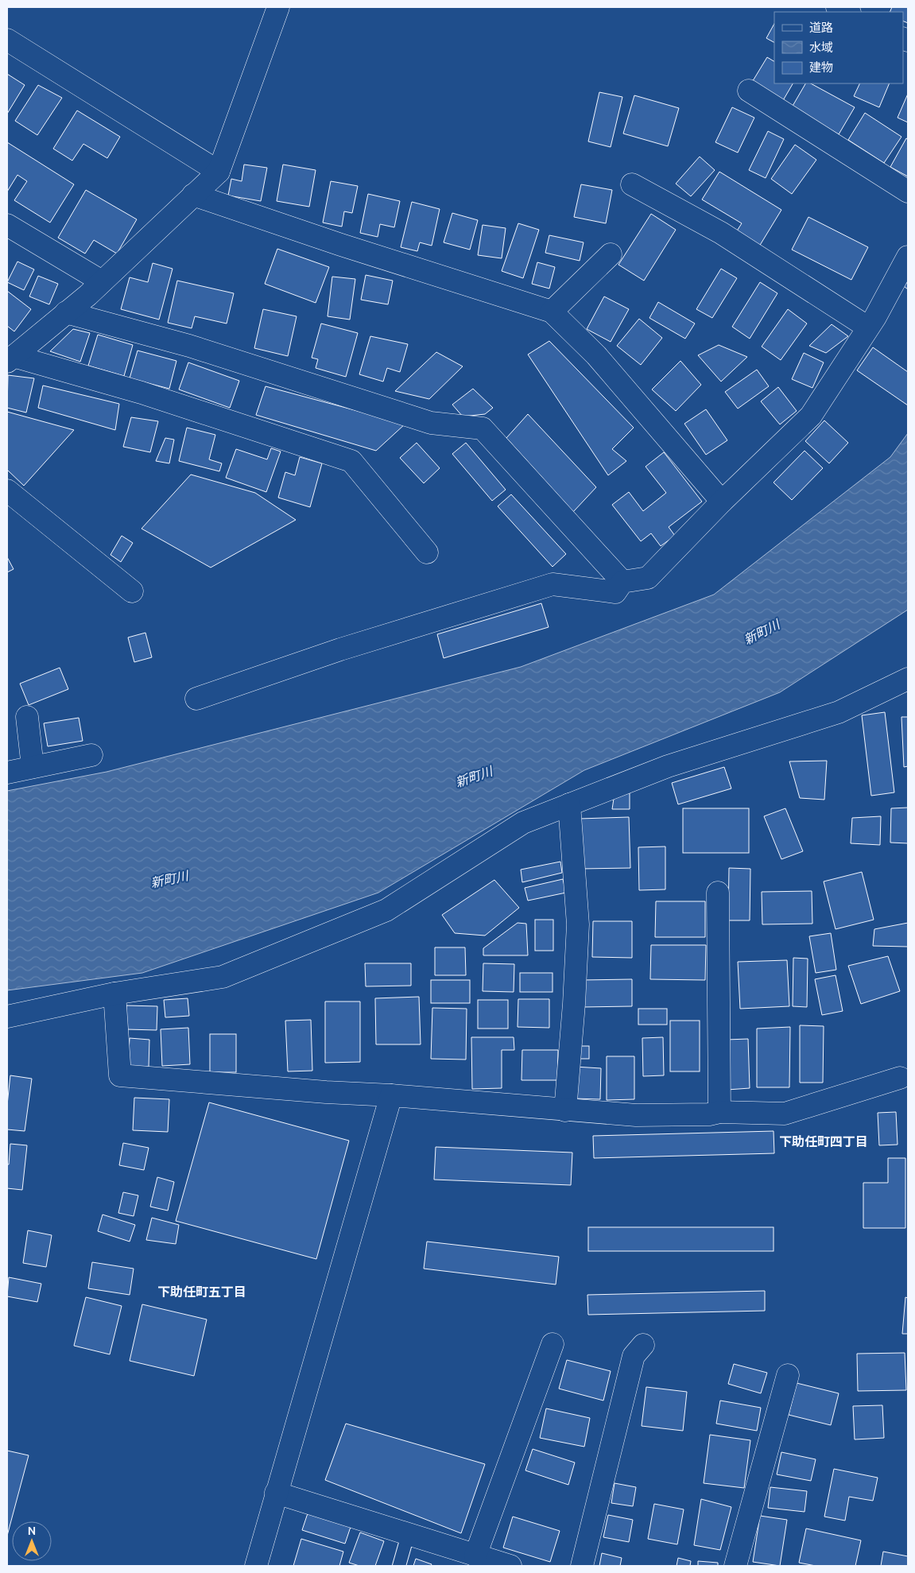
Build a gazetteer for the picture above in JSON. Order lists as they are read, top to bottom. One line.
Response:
{"districts":["下助任町四丁目","下助任町五丁目"],"water":["新町川"],"legend":["道路","水域","建物"],"north":"top"}
